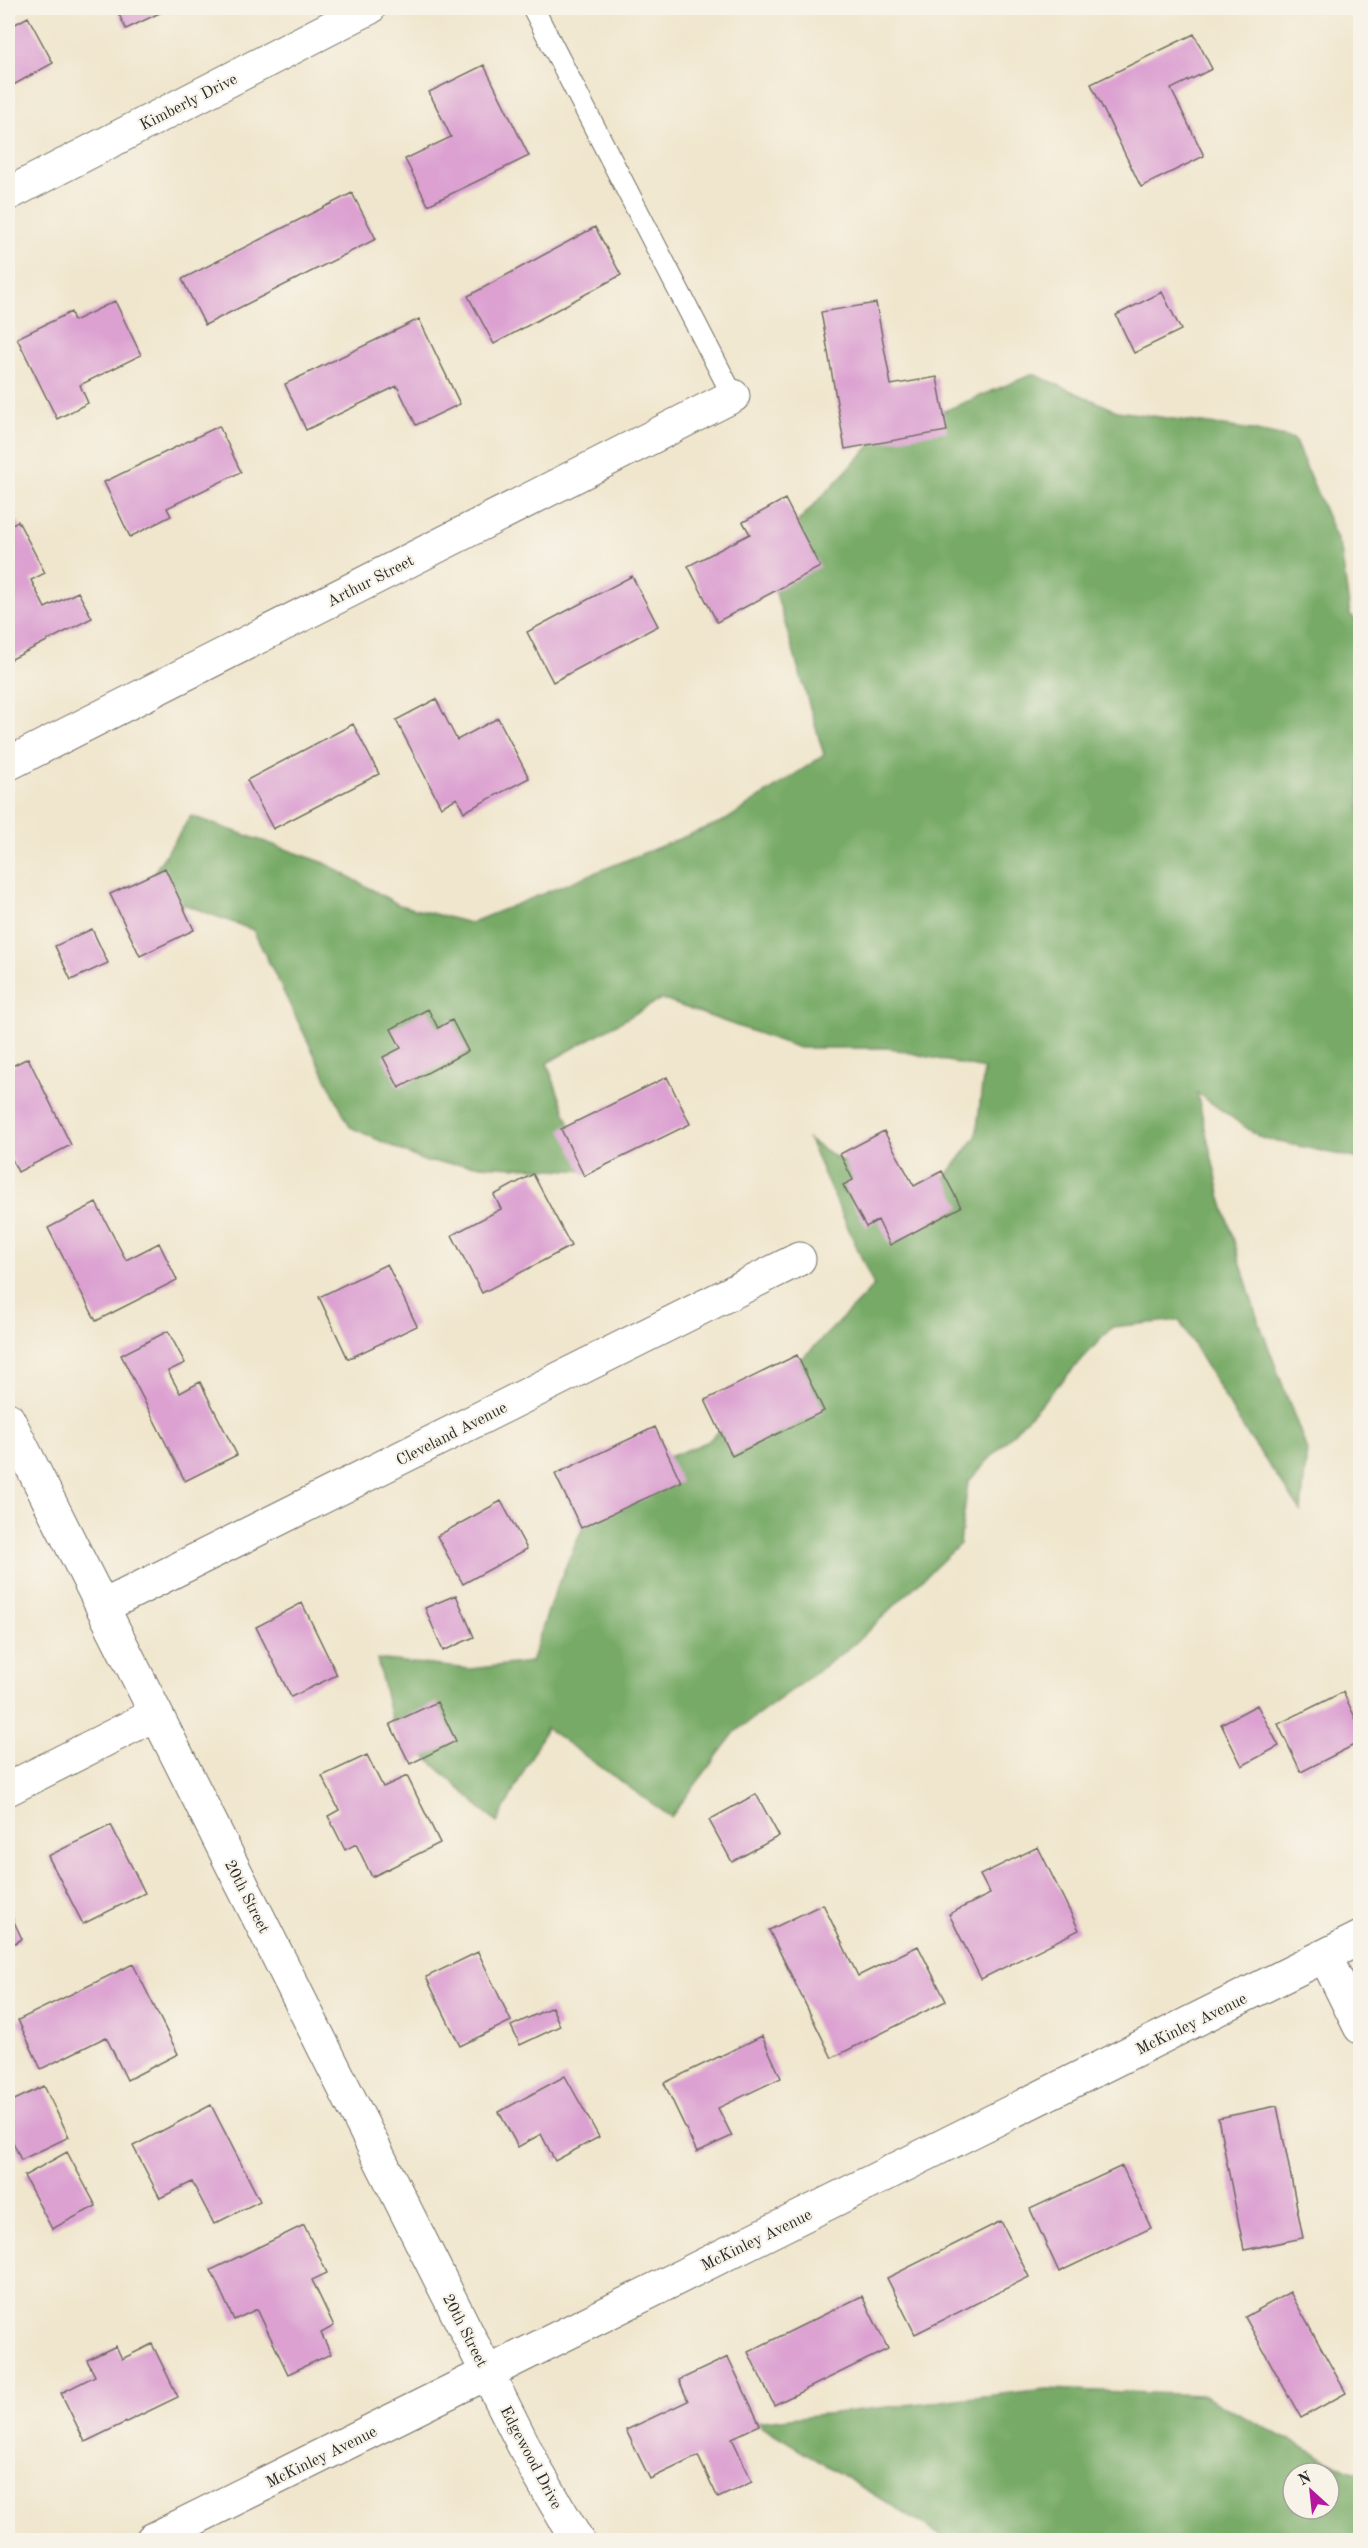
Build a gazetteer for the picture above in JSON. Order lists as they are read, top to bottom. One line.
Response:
{"streets":{"street":["Kimberly Drive","Arthur Street","Cleveland Avenue","20th Street","McKinley Avenue","Edgewood Drive"]},"crossings":[["Cleveland Avenue","20th Street"],["20th Street","McKinley Avenue"],["20th Street","Edgewood Drive"],["McKinley Avenue","Edgewood Drive"]],"north":"top left"}
